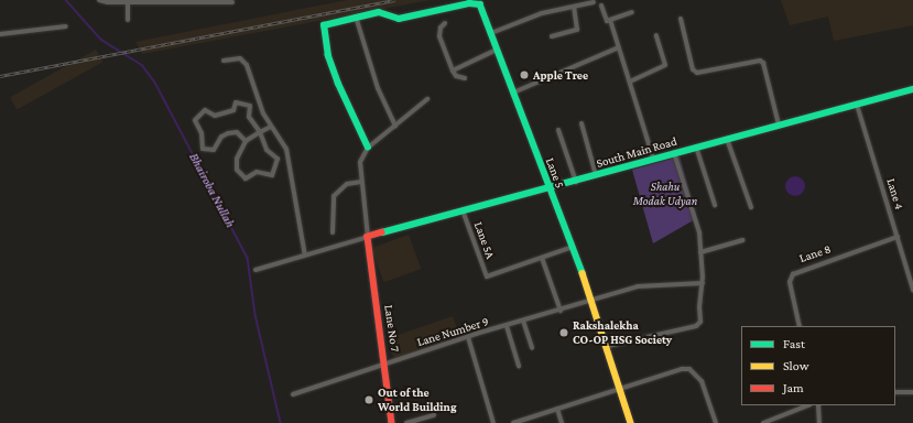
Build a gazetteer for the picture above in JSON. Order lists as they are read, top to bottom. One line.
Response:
{"streets":{"main road":["South Main Road","Lane 5","Lane No 7"],"street":["Lane 4","Lane 5A","Lane 8","Lane Number 9"]},"crossings":[["South Main Road","Lane 5"],["South Main Road","Lane 4"],["South Main Road","Lane 5A"],["South Main Road","Lane No 7"],["Lane 5","Lane Number 9"],["Lane 4","Lane 8"],["Lane No 7","Lane Number 9"]],"water":["Bhairoba Nullah"],"parks":["Shahu Modak Udyan"],"places":["Apple Tree","Rakshalekha CO-OP HSG Society","Out of the World Building"],"legend":["Fast","Slow","Jam"]}
